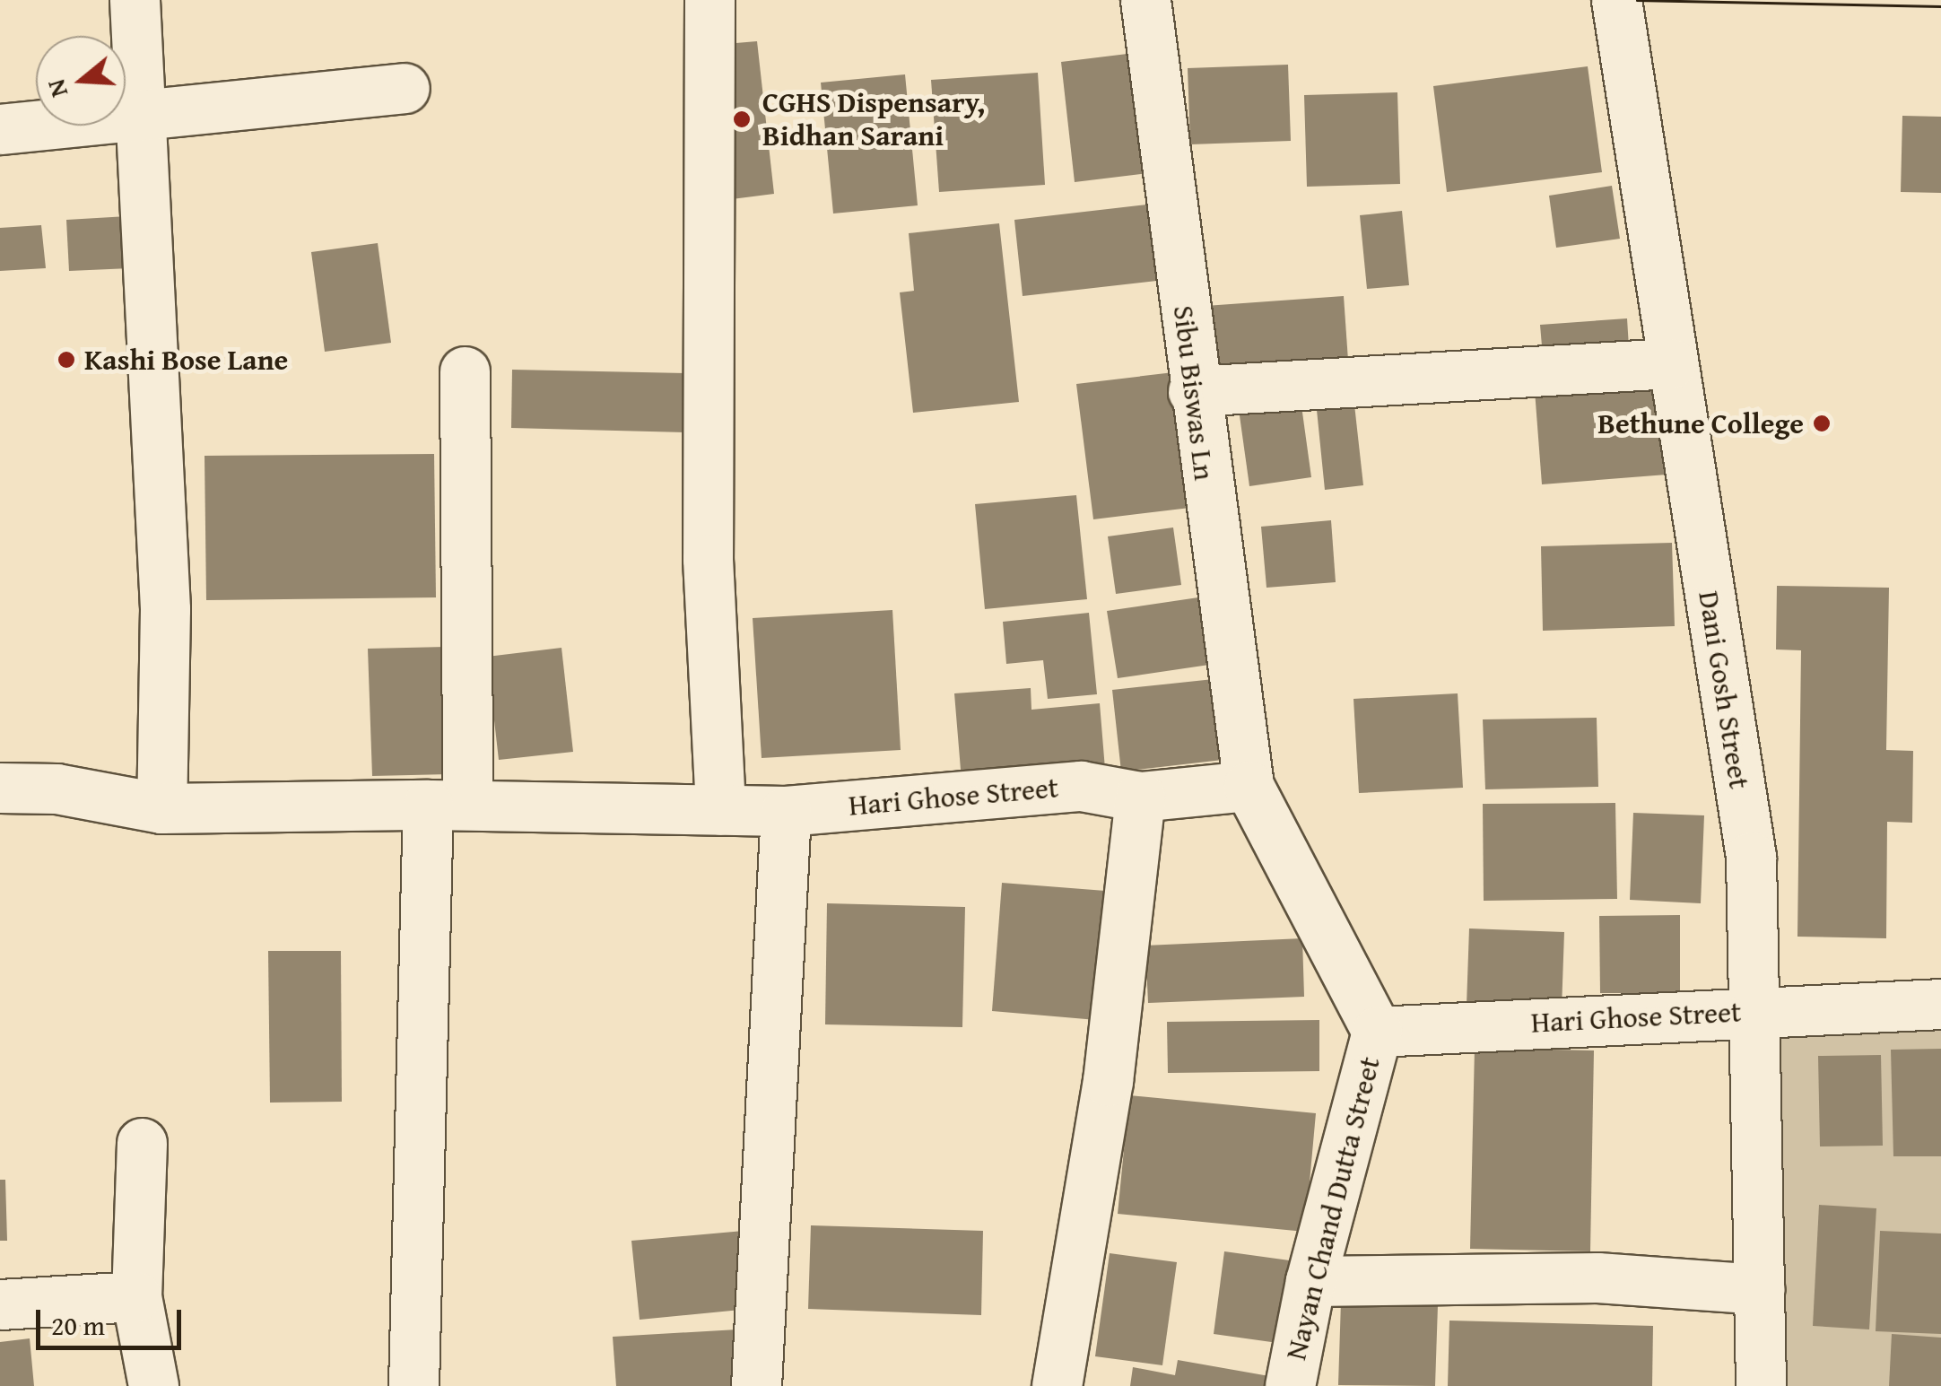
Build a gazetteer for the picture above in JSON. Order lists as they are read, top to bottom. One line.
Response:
{"streets":{"street":["Sibu Biswas Ln","Dani Gosh Street","Hari Ghose Street","Nayan Chand Dutta Street"]},"crossings":[["Sibu Biswas Ln","Hari Ghose Street"],["Dani Gosh Street","Hari Ghose Street"],["Hari Ghose Street","Nayan Chand Dutta Street"]],"places":["CGHS Dispensary, Bidhan Sarani","Kashi Bose Lane","Bethune College"],"scale_bar":"20 m","north":"left"}
